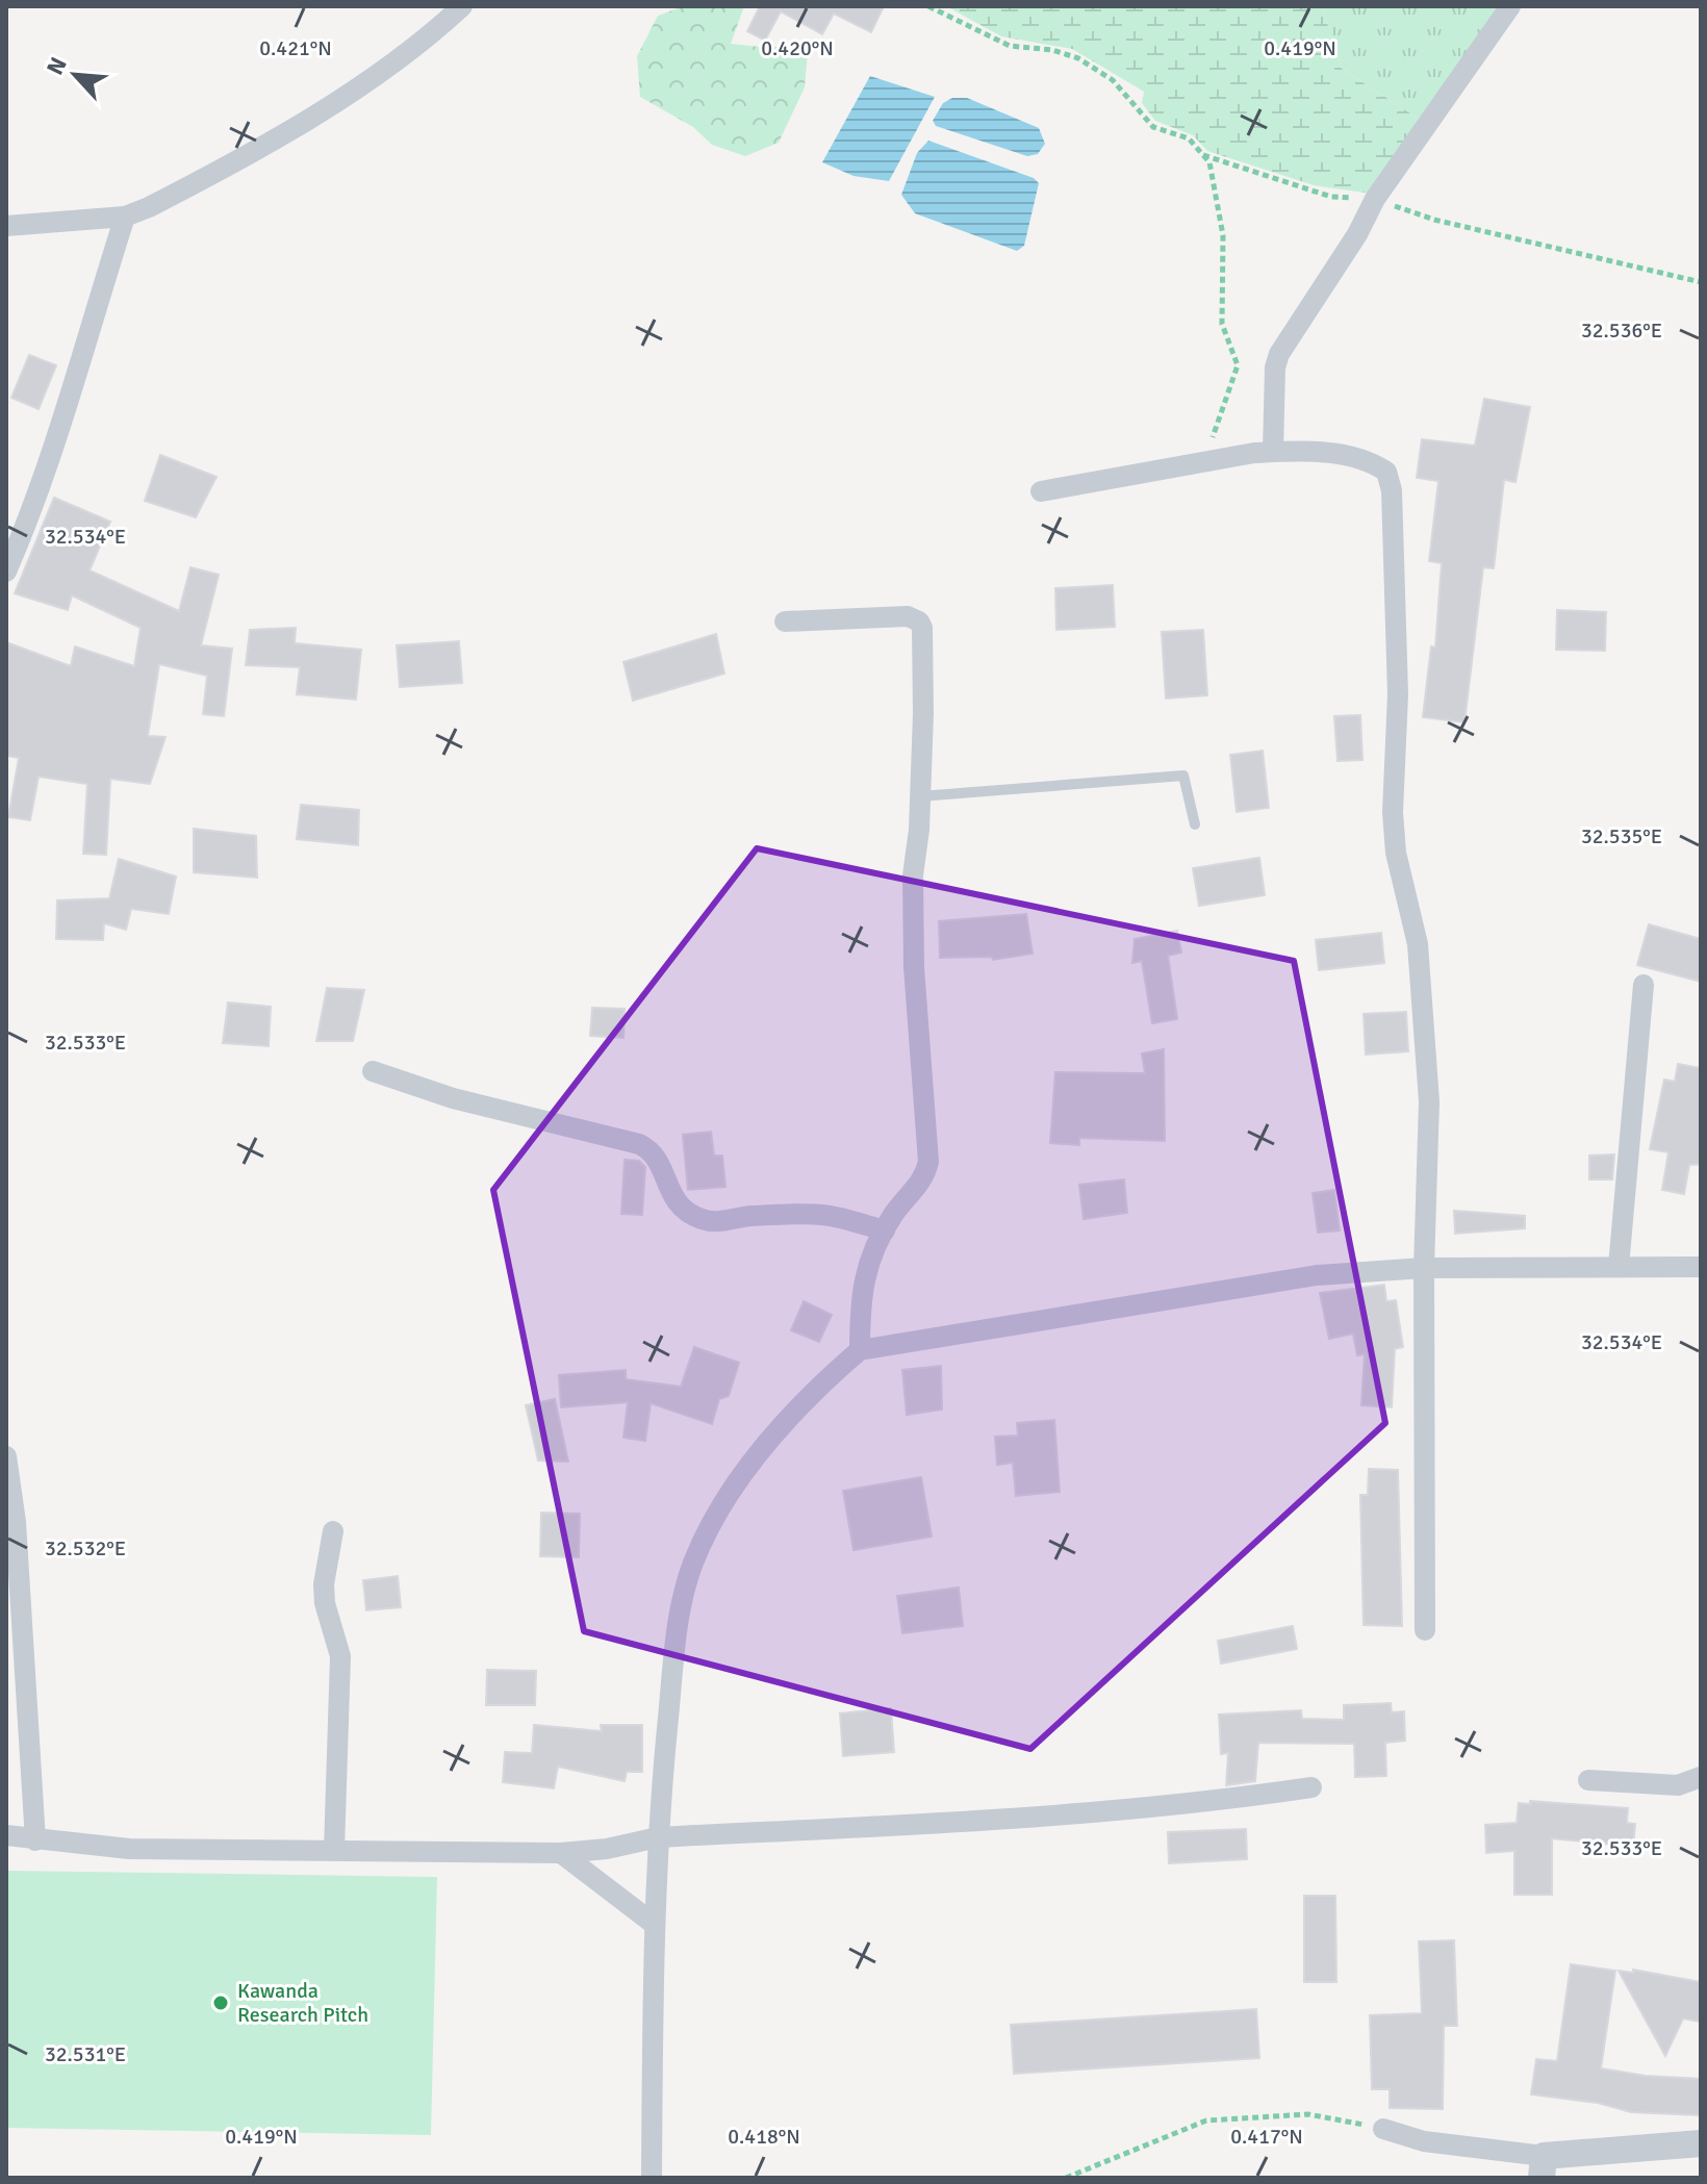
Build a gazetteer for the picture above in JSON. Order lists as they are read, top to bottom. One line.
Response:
{"places":["Kawanda Research Pitch"],"north":"top left","coordinates":["0.421°N","0.420°N","0.419°N","32.536°E","32.534°E","32.535°E","32.533°E","32.532°E","32.531°E","0.418°N","0.417°N"]}
